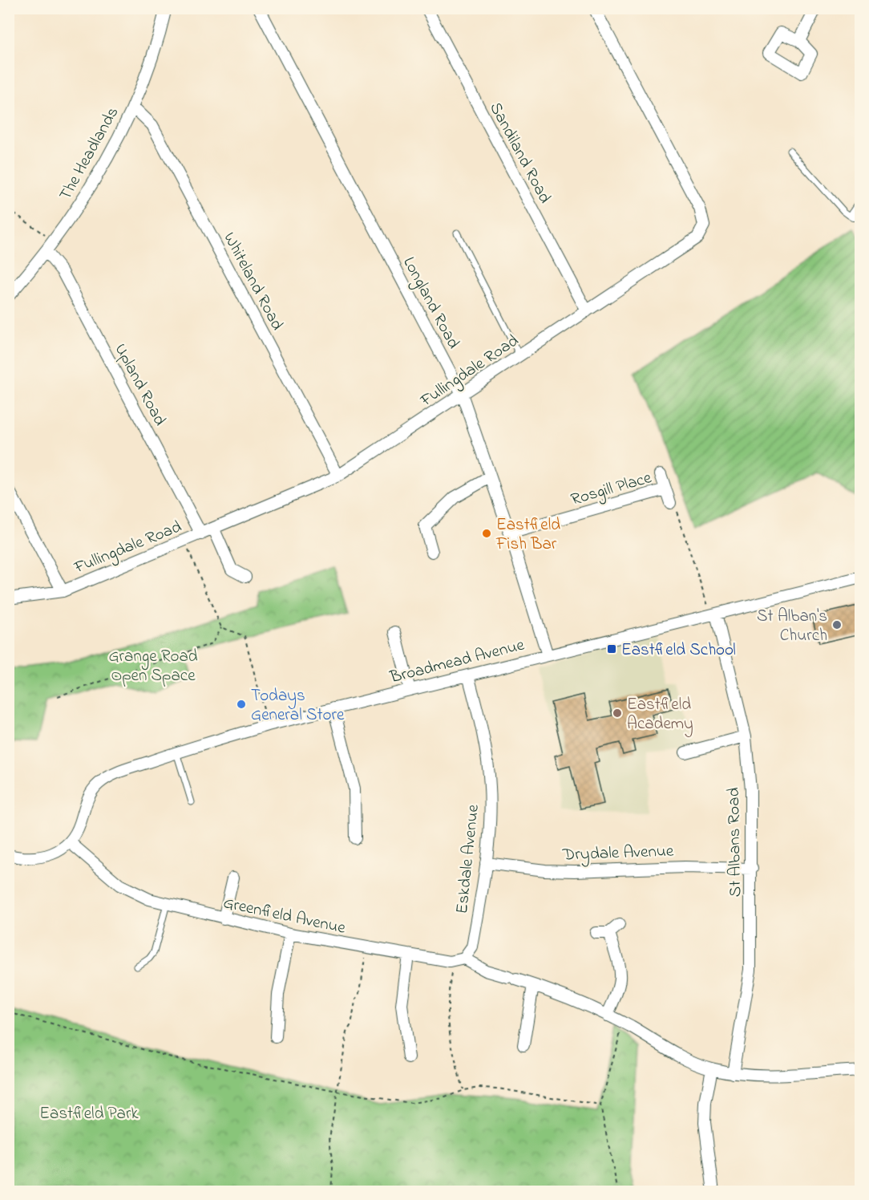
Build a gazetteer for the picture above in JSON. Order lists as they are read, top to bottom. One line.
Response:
{"streets":{"street":["Sandiland Road","The Headlands","Whiteland Road","Longland Road","Fullingdale Road","Upland Road","Rosgill Place","Broadmead Avenue","St Albans Road","Drydale Avenue","Eskdale Avenue","Greenfield Avenue"]},"crossings":[["Sandiland Road","Fullingdale Road"],["The Headlands","Whiteland Road"],["The Headlands","Upland Road"],["Whiteland Road","Fullingdale Road"],["Longland Road","Fullingdale Road"],["Longland Road","Rosgill Place"],["Longland Road","Broadmead Avenue"],["Fullingdale Road","Upland Road"],["Broadmead Avenue","St Albans Road"],["Broadmead Avenue","Eskdale Avenue"],["Broadmead Avenue","Greenfield Avenue"],["St Albans Road","Drydale Avenue"],["St Albans Road","Greenfield Avenue"],["Drydale Avenue","Eskdale Avenue"],["Eskdale Avenue","Greenfield Avenue"]],"parks":["Grange Road Open Space","Eastfield Park"],"places":{"other":["Eastfield Fish Bar","St Alban's Church","Todays General Store","Eastfield Academy"],"transit":["Eastfield School"]}}
